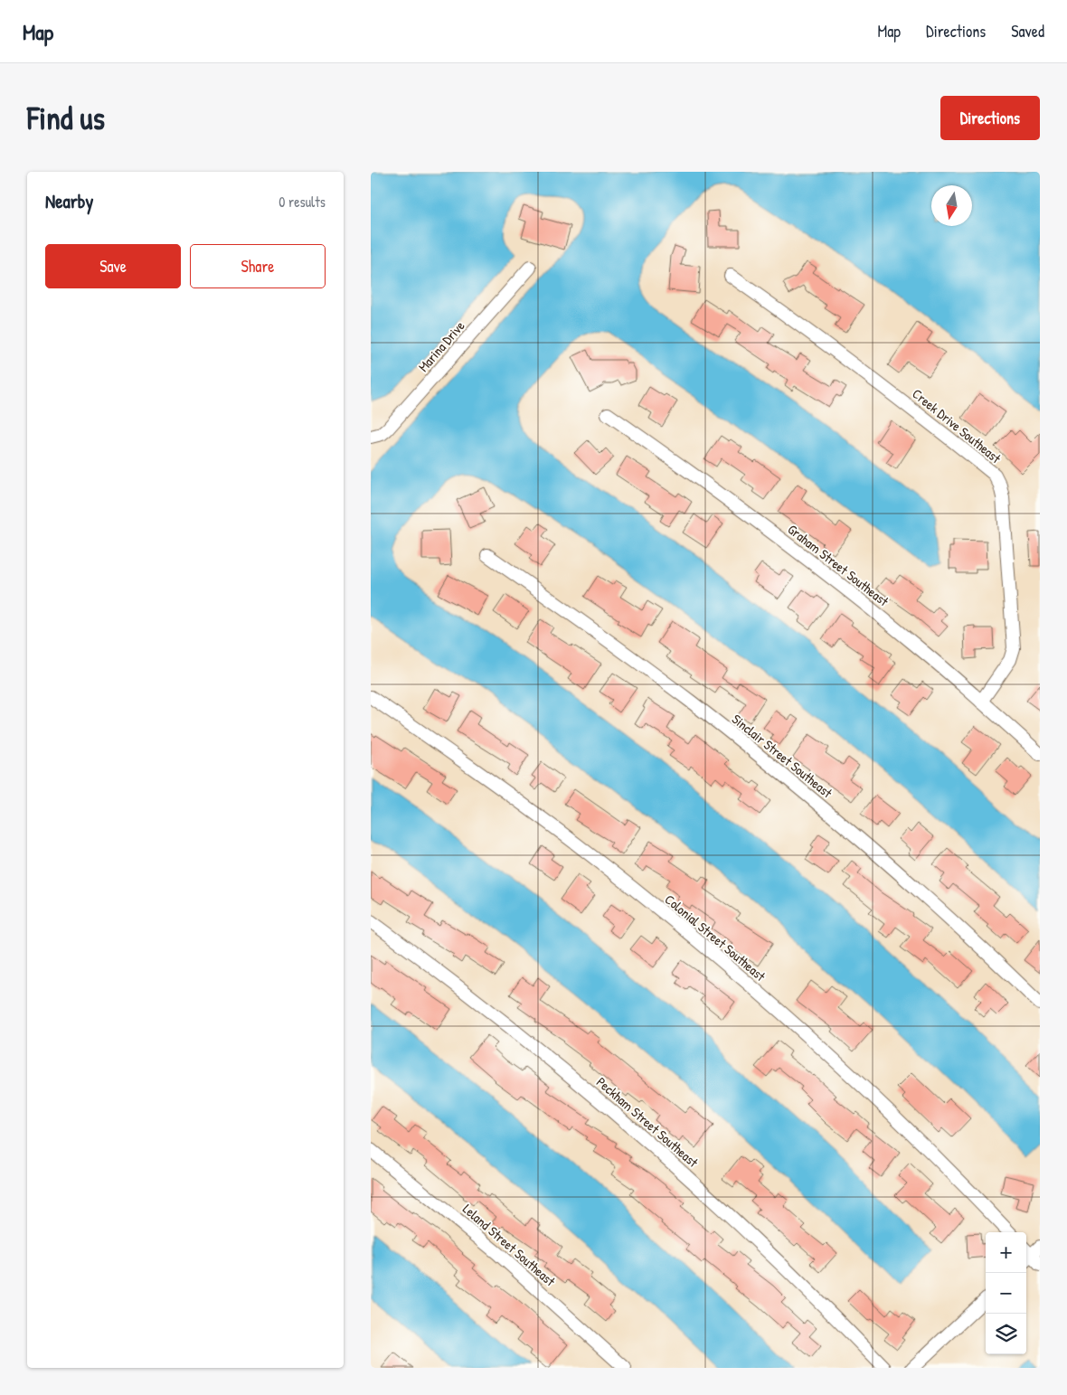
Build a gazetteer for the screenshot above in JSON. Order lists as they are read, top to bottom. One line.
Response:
{"streets":{"street":["Marina Drive","Creek Drive Southeast","Graham Street Southeast","Sinclair Street Southeast","Colonial Street Southeast","Peckham Street Southeast","Leland Street Southeast"]},"crossings":[["Creek Drive Southeast","Graham Street Southeast"]],"north":"bottom","page":{"header":"Map","nav":["Map","Directions","Saved"],"buttons":["Directions",["Save","Share"]],"title":"Find us","heading":["Nearby","0 results"],"map_buttons":["+","−"]}}
